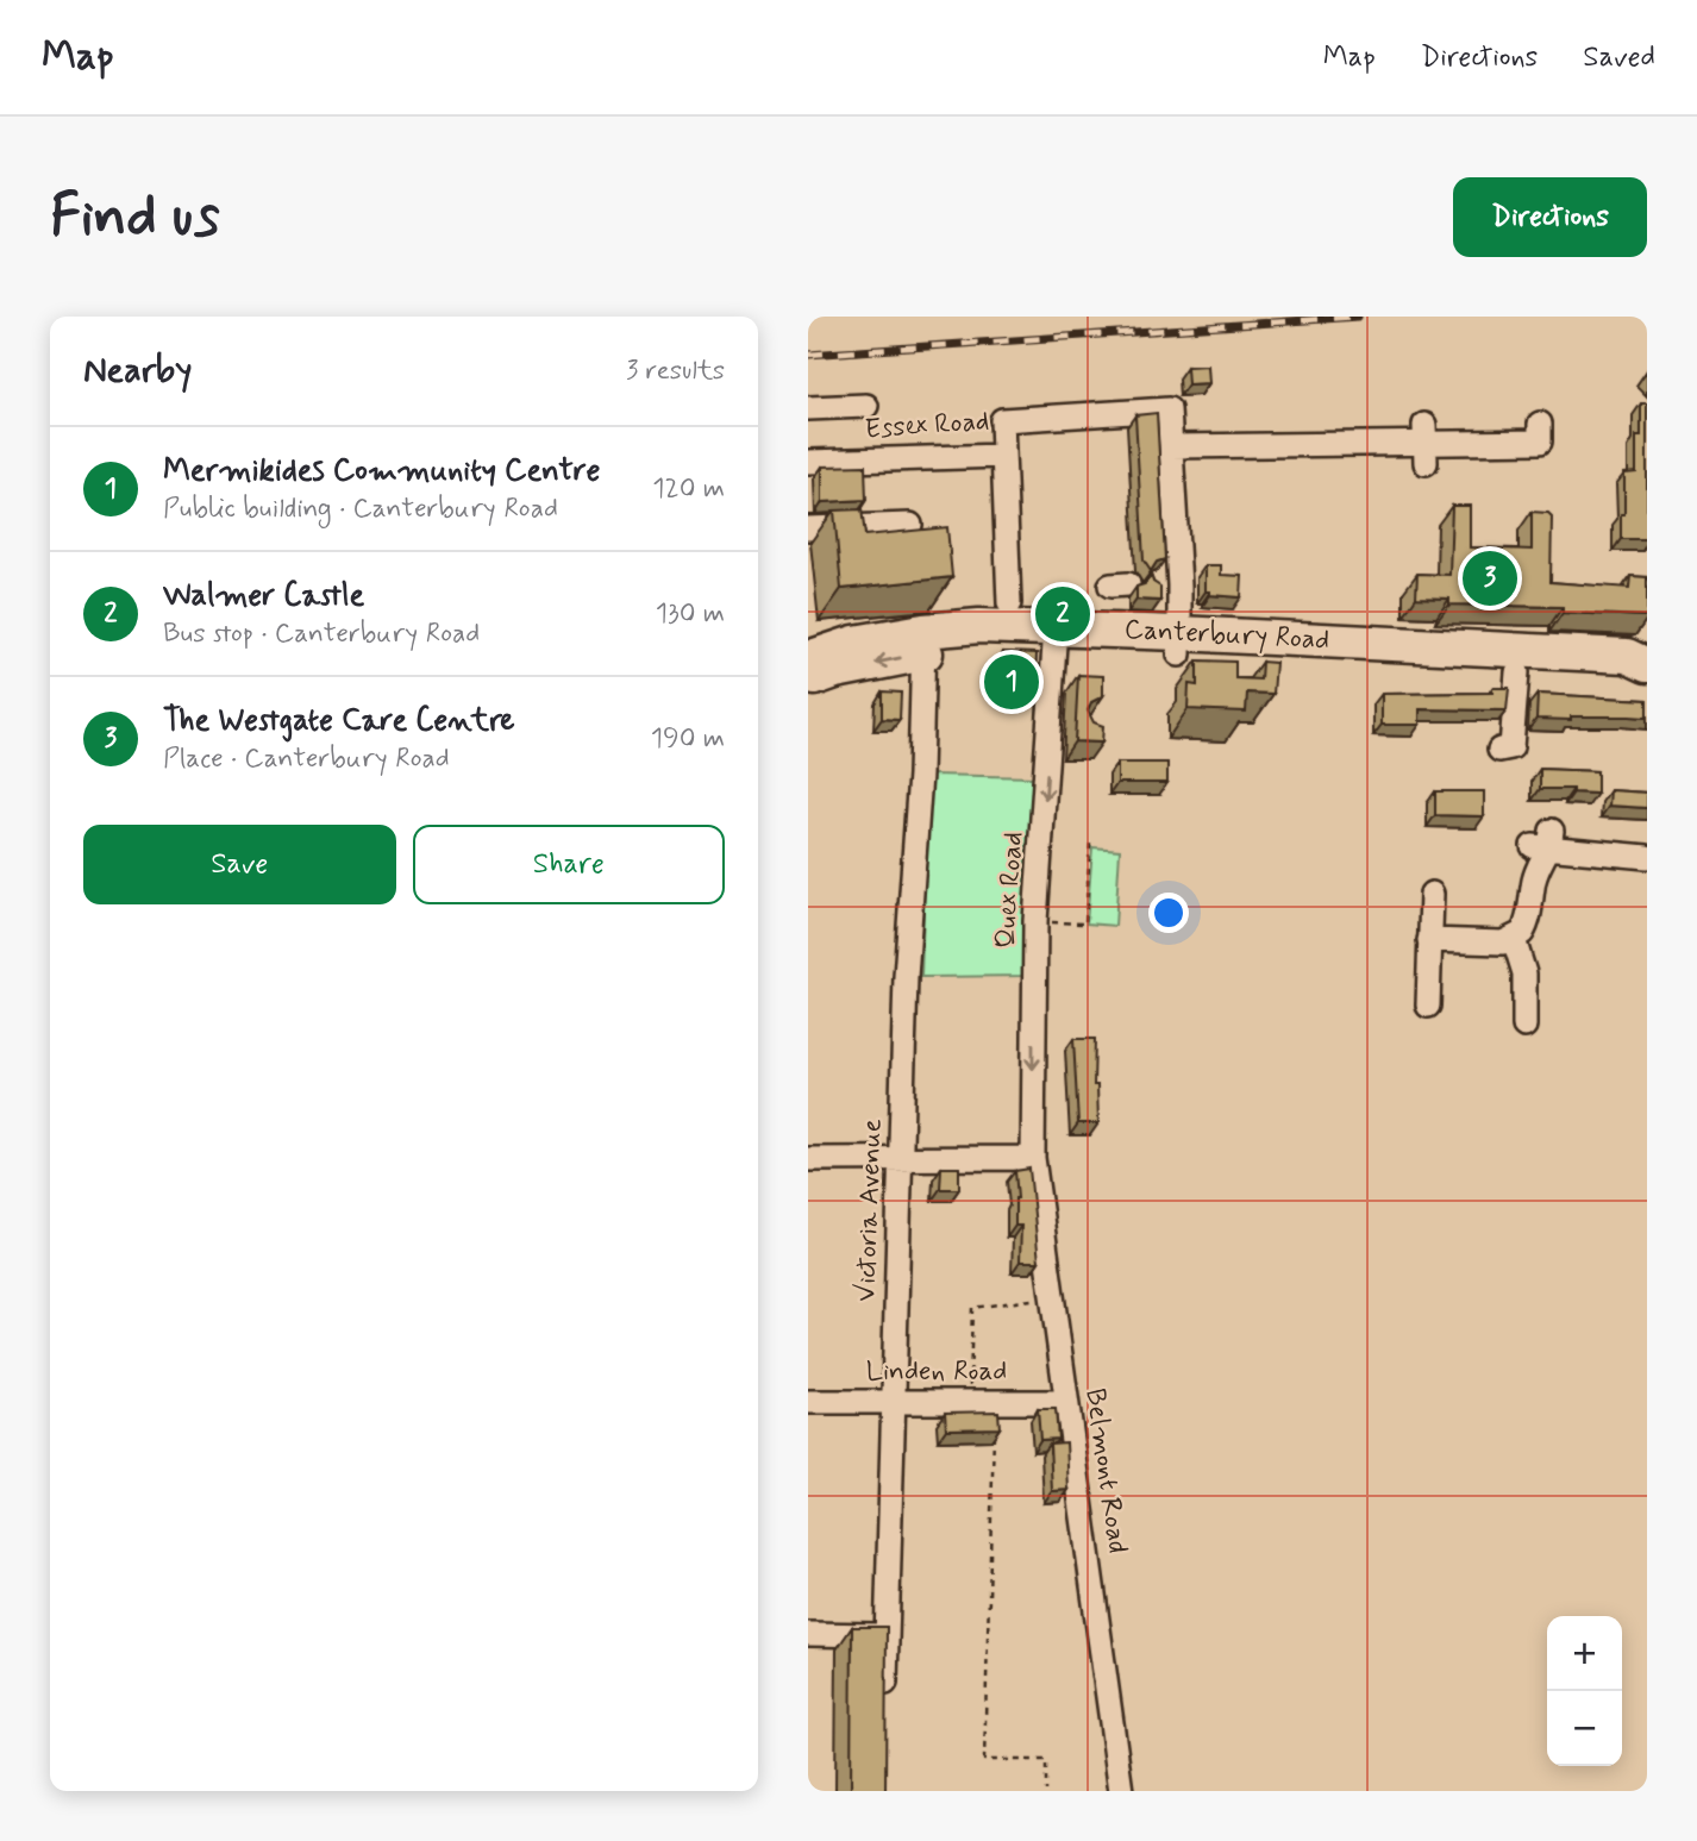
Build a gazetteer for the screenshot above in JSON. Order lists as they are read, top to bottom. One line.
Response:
{"streets":{"highway":["Canterbury Road"],"street":["Essex Road","Quex Road","Victoria Avenue","Linden Road","Belmont Road"]},"crossings":[["Canterbury Road","Quex Road"],["Canterbury Road","Victoria Avenue"],["Quex Road","Belmont Road"],["Victoria Avenue","Linden Road"],["Linden Road","Belmont Road"]],"one_way":["Quex Road"],"page":{"header":"Map","nav":["Map","Directions","Saved"],"buttons":["Directions",["Save","Share"]],"title":"Find us","heading":["Nearby","3 results"],"list":[{"mark":"1","name":"Mermikides Community Centre","note":"Public building · Canterbury Road","value":"120 m"},{"mark":"2","name":"Walmer Castle","note":"Bus stop · Canterbury Road","value":"130 m"},{"mark":"3","name":"The Westgate Care Centre","note":"Place · Canterbury Road","value":"190 m"}],"pins":["3","2","1"],"map_buttons":["+","−"]}}
